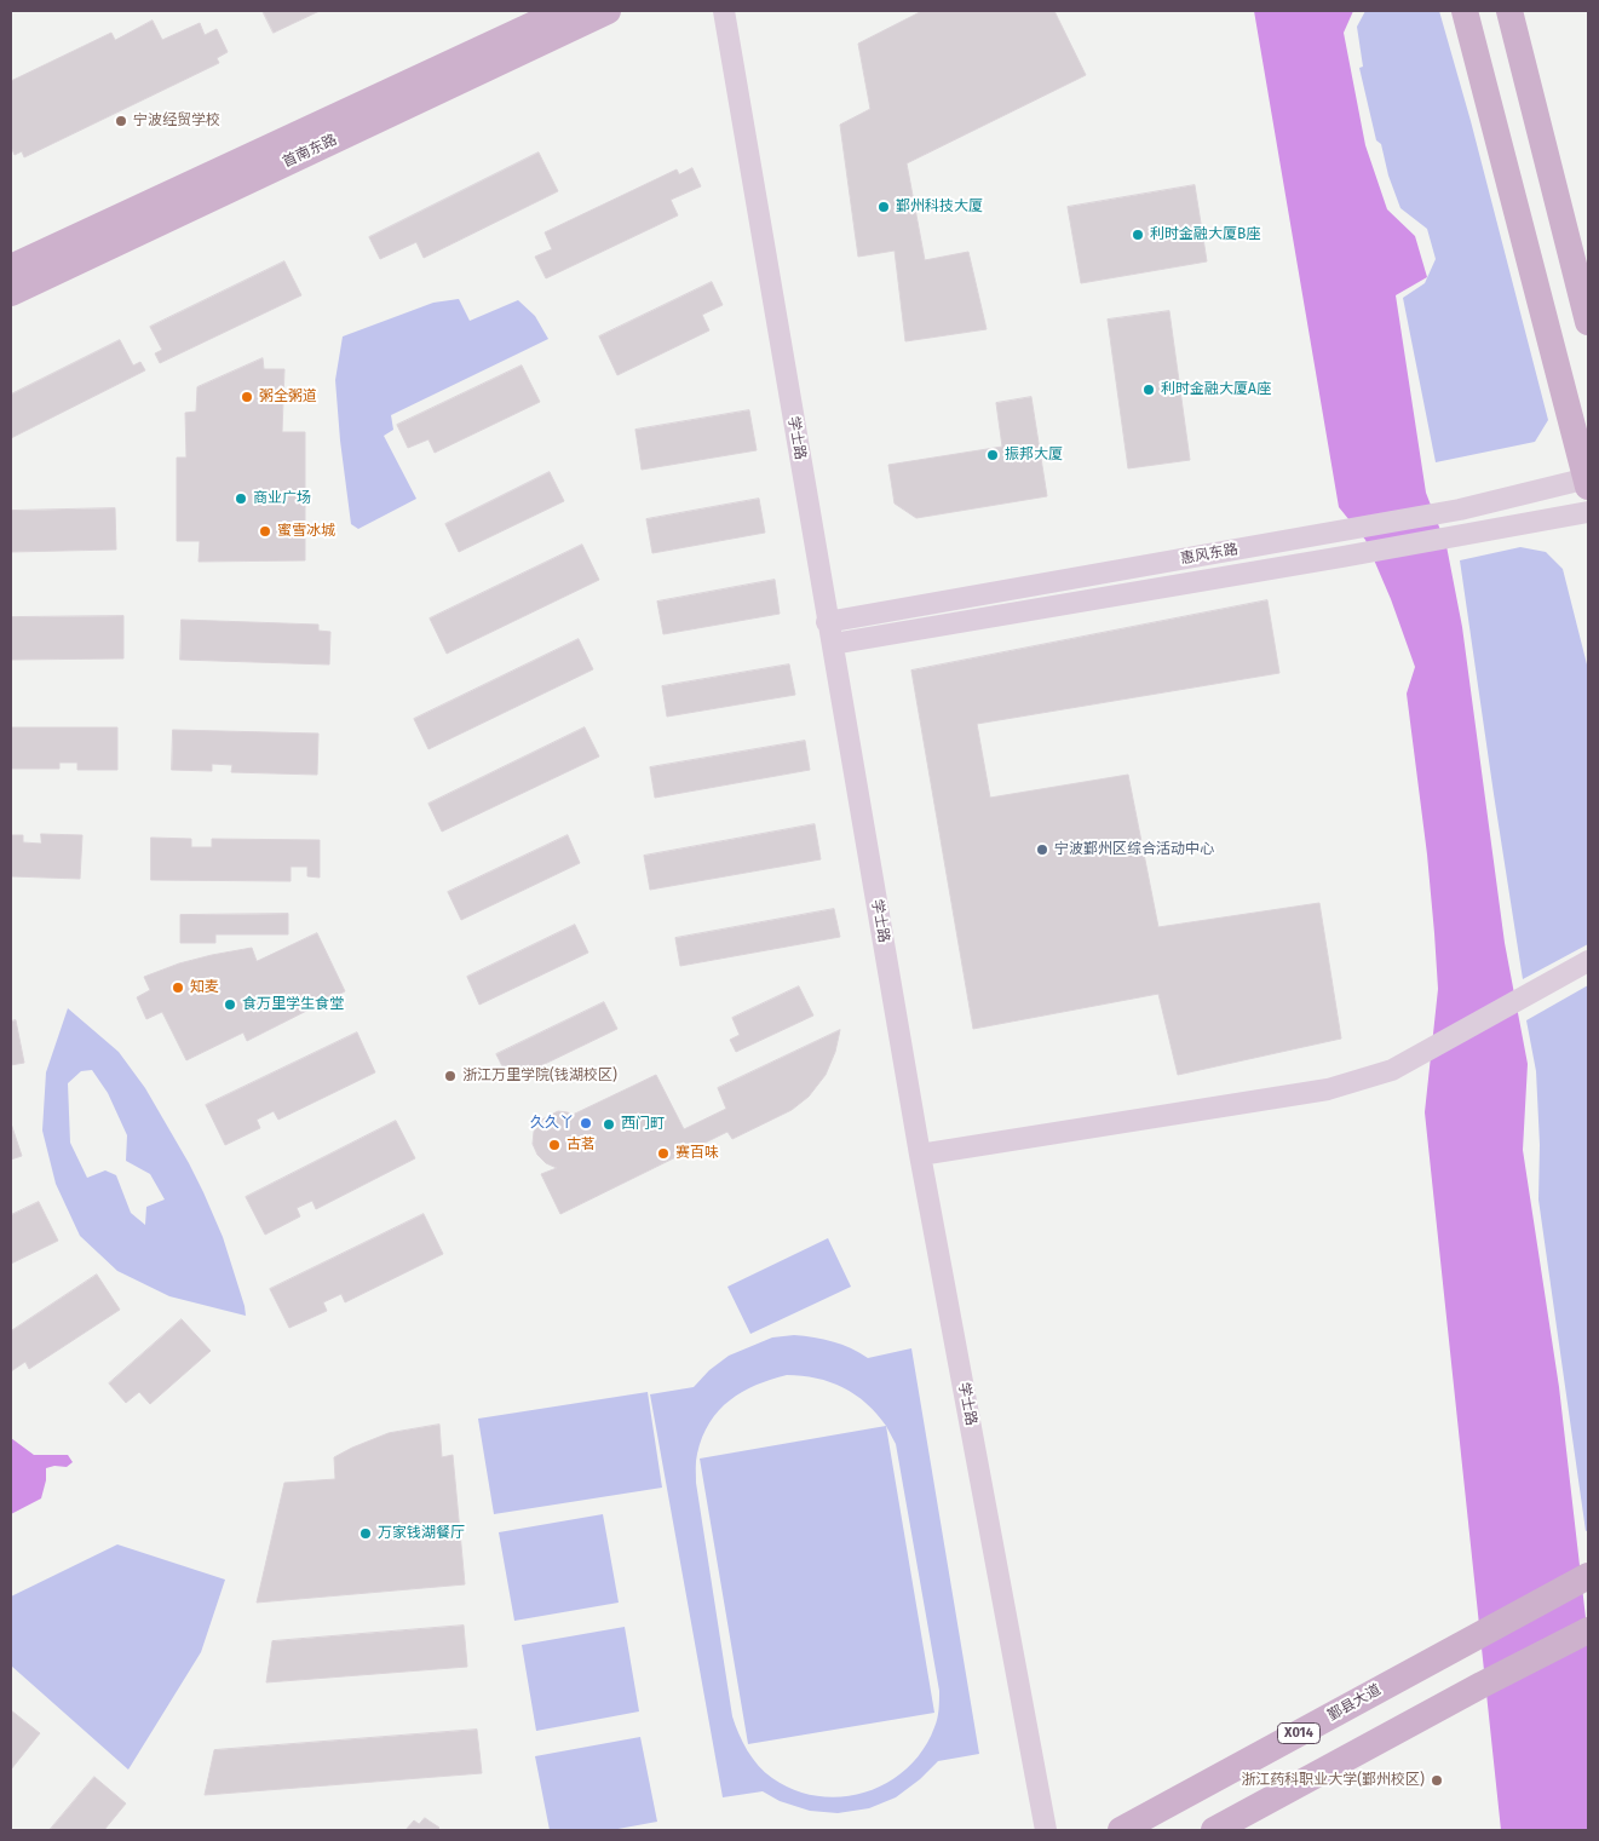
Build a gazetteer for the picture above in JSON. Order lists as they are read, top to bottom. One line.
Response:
{"streets":{"main road":["首南东路","鄞县大道","X014"],"street":["学士路","惠风东路"]},"crossings":[["学士路","惠风东路"]],"places":["宁波经贸学校","鄞州科技大厦","利时金融大厦B座","利时金融大厦A座","粥全粥道","振邦大厦","商业广场","蜜雪冰城","宁波鄞州区综合活动中心","知麦","食万里学生食堂","浙江万里学院(钱湖校区)","久久丫","西门町","古茗","赛百味","万家钱湖餐厅","浙江药科职业大学(鄞州校区)"]}
